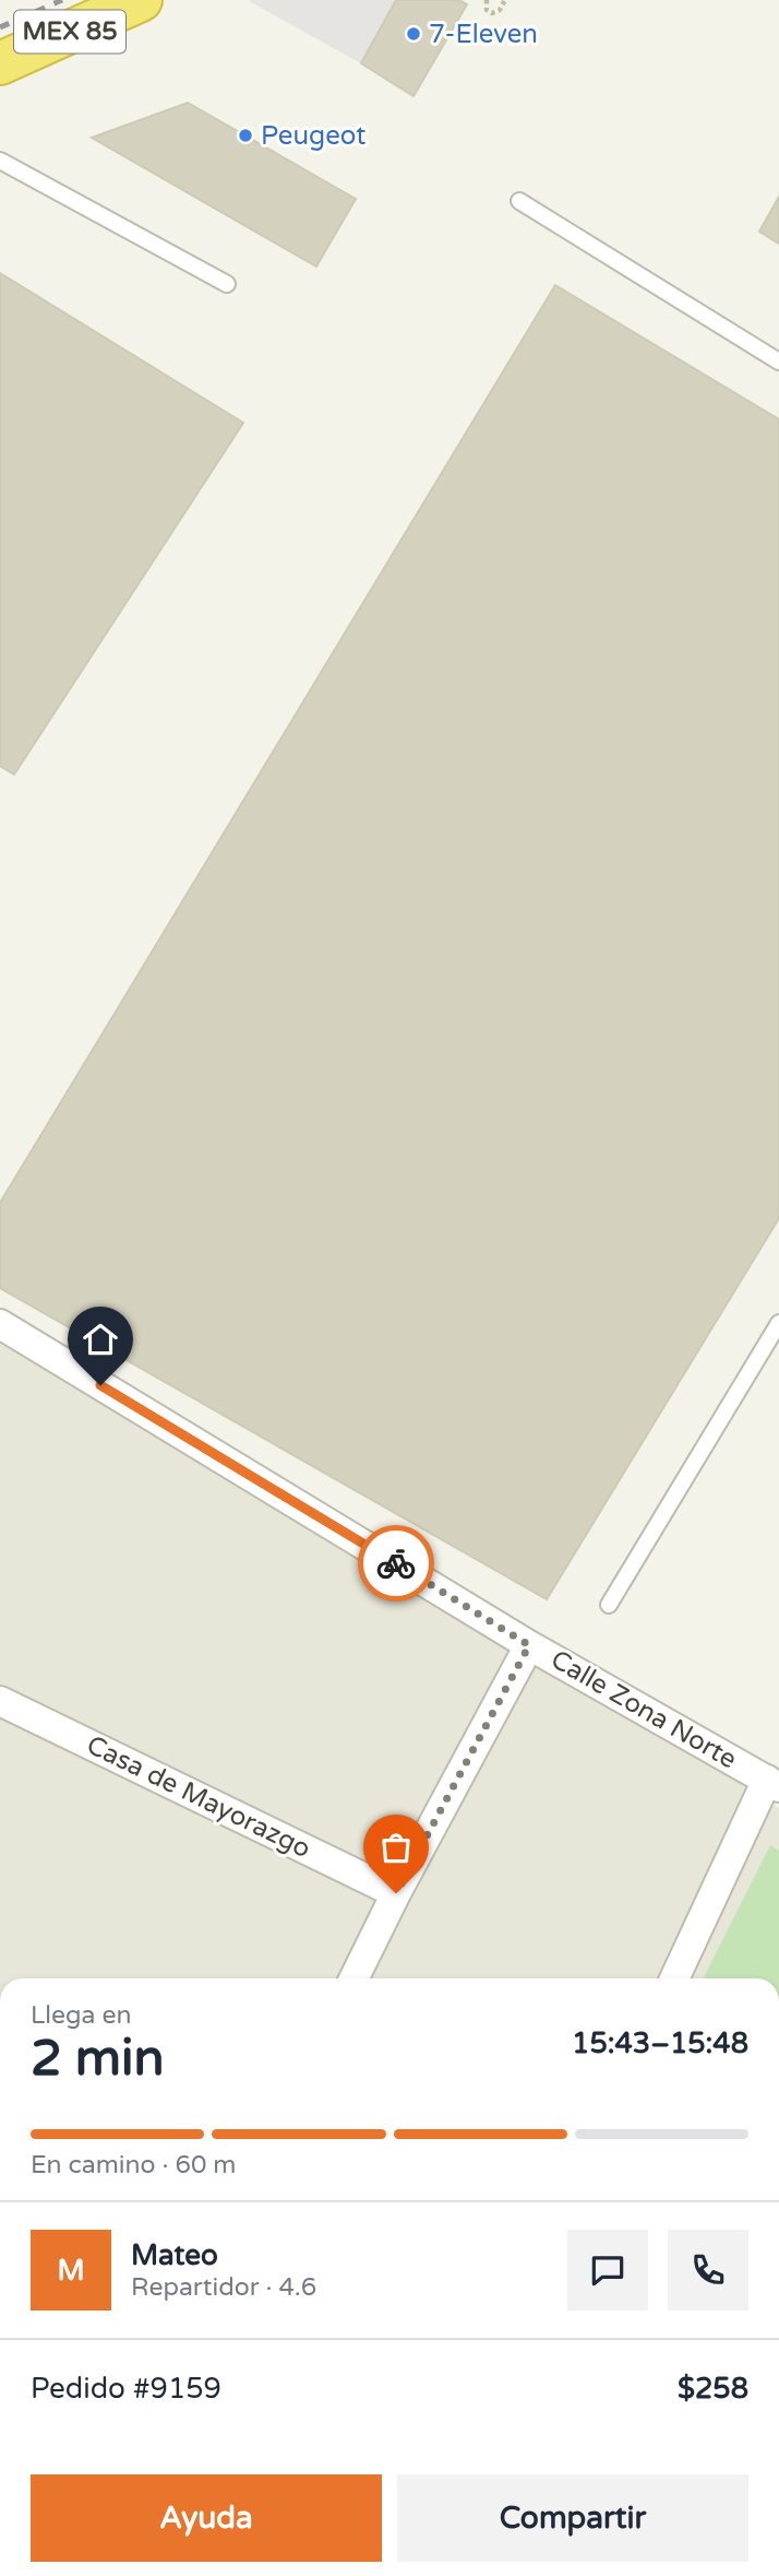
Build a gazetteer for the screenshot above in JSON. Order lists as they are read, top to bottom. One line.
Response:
{"streets":{"highway":["MEX 85"],"street":["Calle Zona Norte","Casa de Mayorazgo"]},"places":["7-Eleven","Peugeot"],"page":{"heading":["2 min","Llega en","15:43–15:48"],"panel":["Mateo","Repartidor · 4.6","Pedido #9159","$258"],"bar":"En camino · 60 m","round":"M","buttons":["Ayuda","Compartir"]}}
